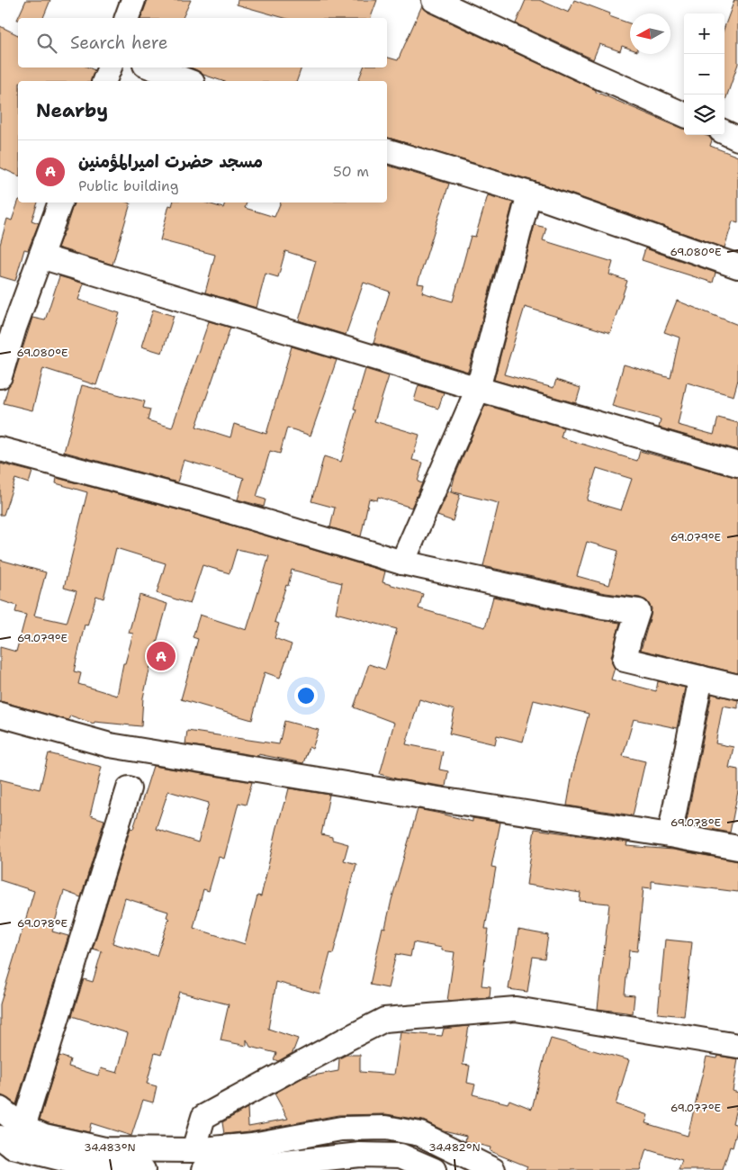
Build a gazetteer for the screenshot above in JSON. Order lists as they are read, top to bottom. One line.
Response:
{"north":"left","page":{"map_buttons":["+","−"],"search":"Search here","heading":"Nearby","list":[{"mark":"A","name":"مسجد حضرت امیرالمؤمنین","note":"Public building","value":"50 m"}],"pins":"A"},"coordinates":["69.080°E","69.079°E","69.078°E","69.077°E","34.483°N","34.482°N"]}
